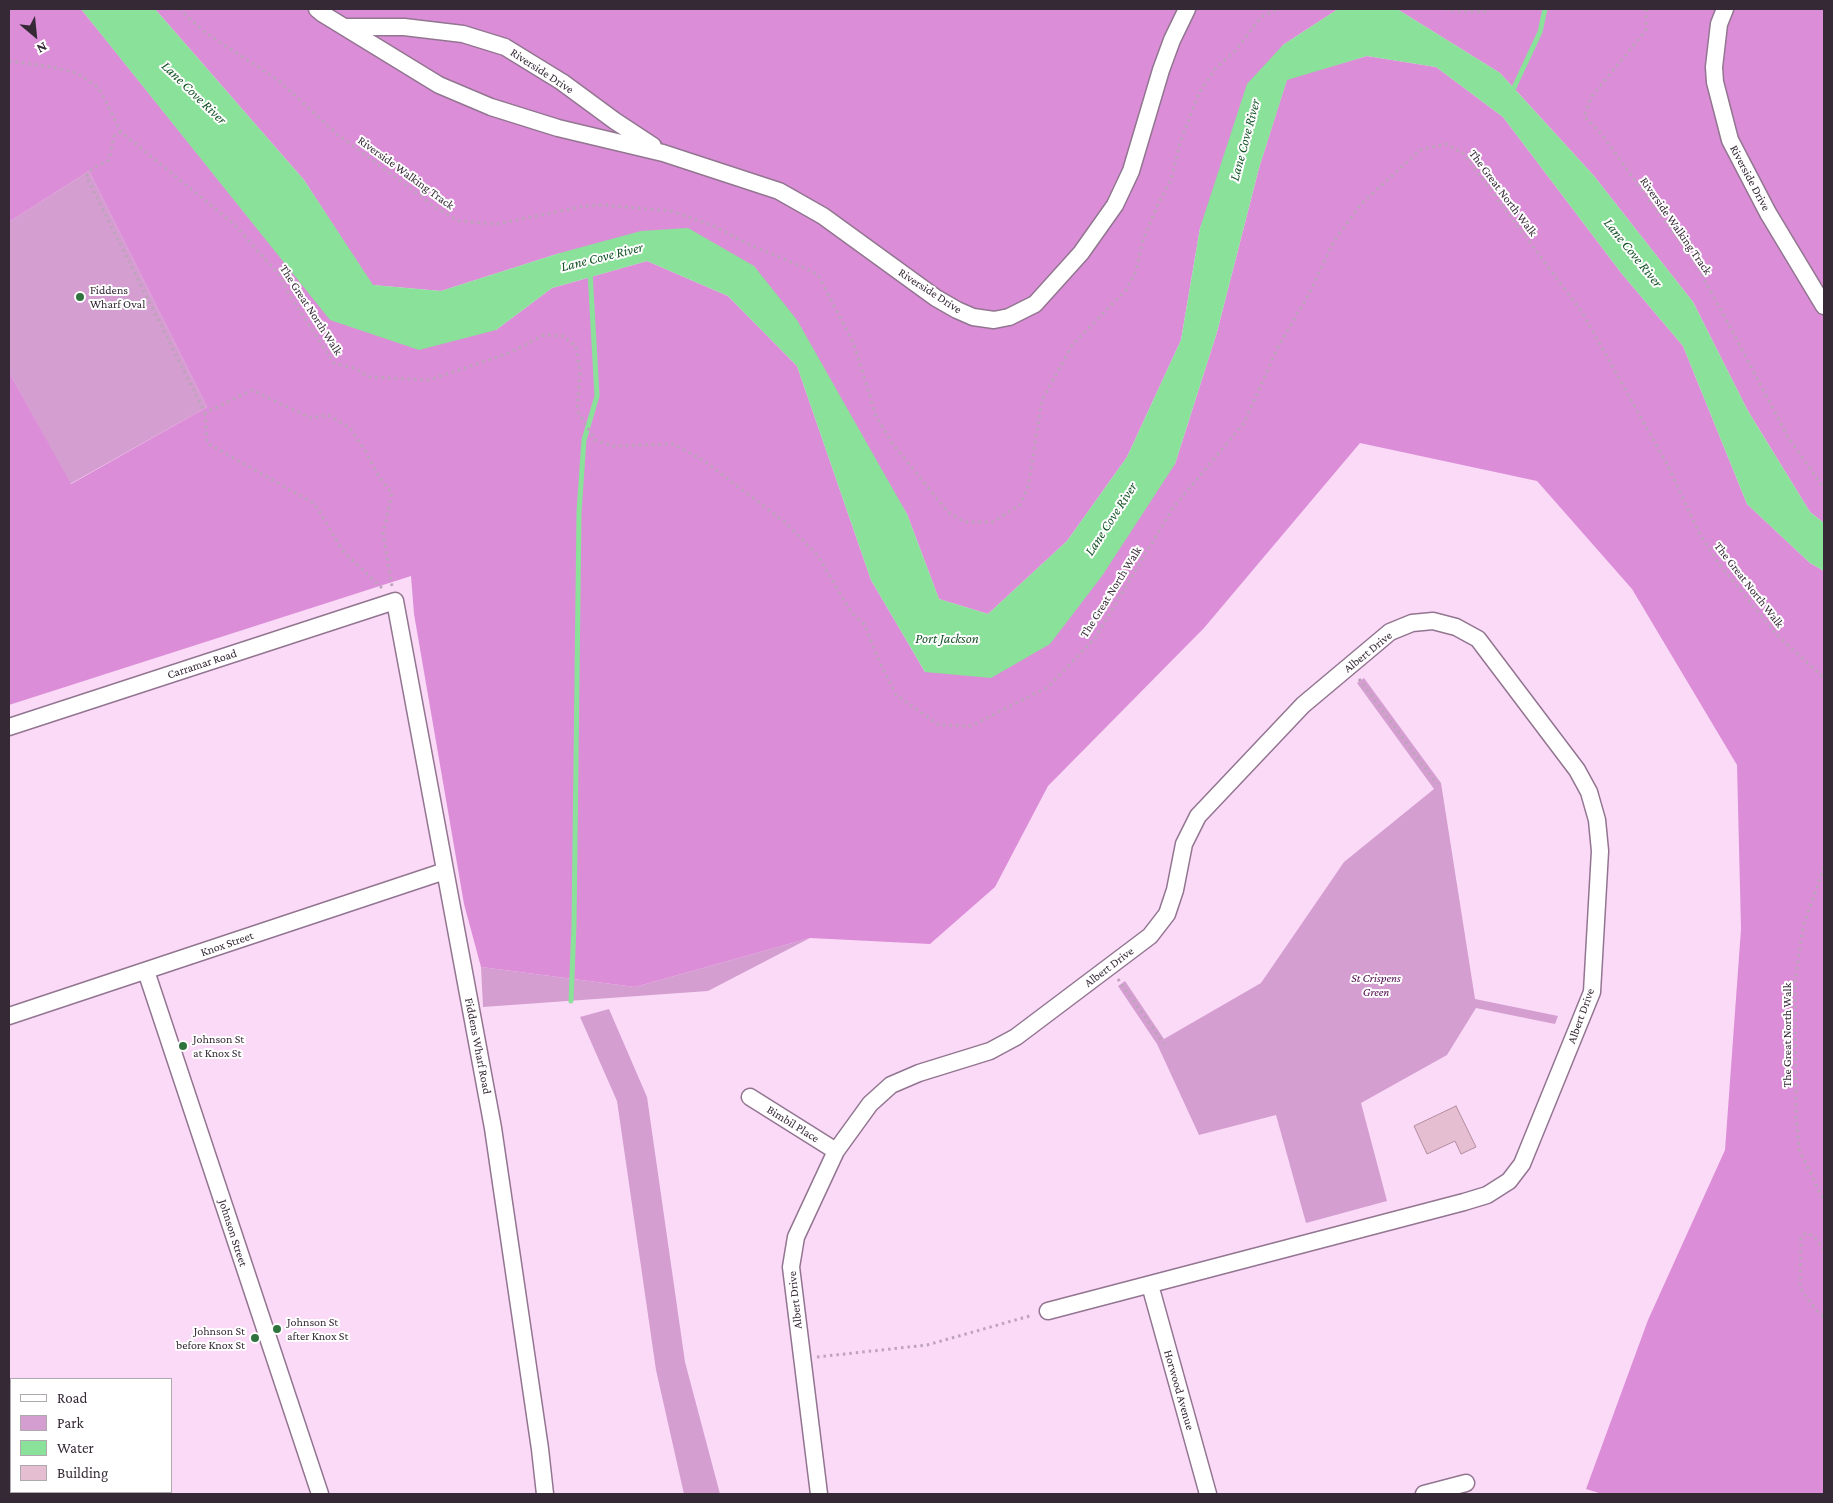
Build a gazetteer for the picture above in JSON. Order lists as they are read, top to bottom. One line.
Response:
{"streets":{"street":["Riverside Drive","Albert Drive","Carramar Road","Knox Street","Fiddens Wharf Road","Bimbil Place","Johnson Street","Horwood Avenue"],"path":["Riverside Walking Track","The Great North Walk"]},"crossings":[["Albert Drive","Bimbil Place"],["Albert Drive","Horwood Avenue"],["Carramar Road","Fiddens Wharf Road"],["Knox Street","Fiddens Wharf Road"],["Knox Street","Johnson Street"]],"water":["Lane Cove River","Port Jackson"],"parks":["St Crispens Green"],"places":["Fiddens Wharf Oval","Johnson St at Knox St","Johnson St after Knox St","Johnson St before Knox St"],"legend":["Road","Park","Water","Building"],"north":"bottom right"}
